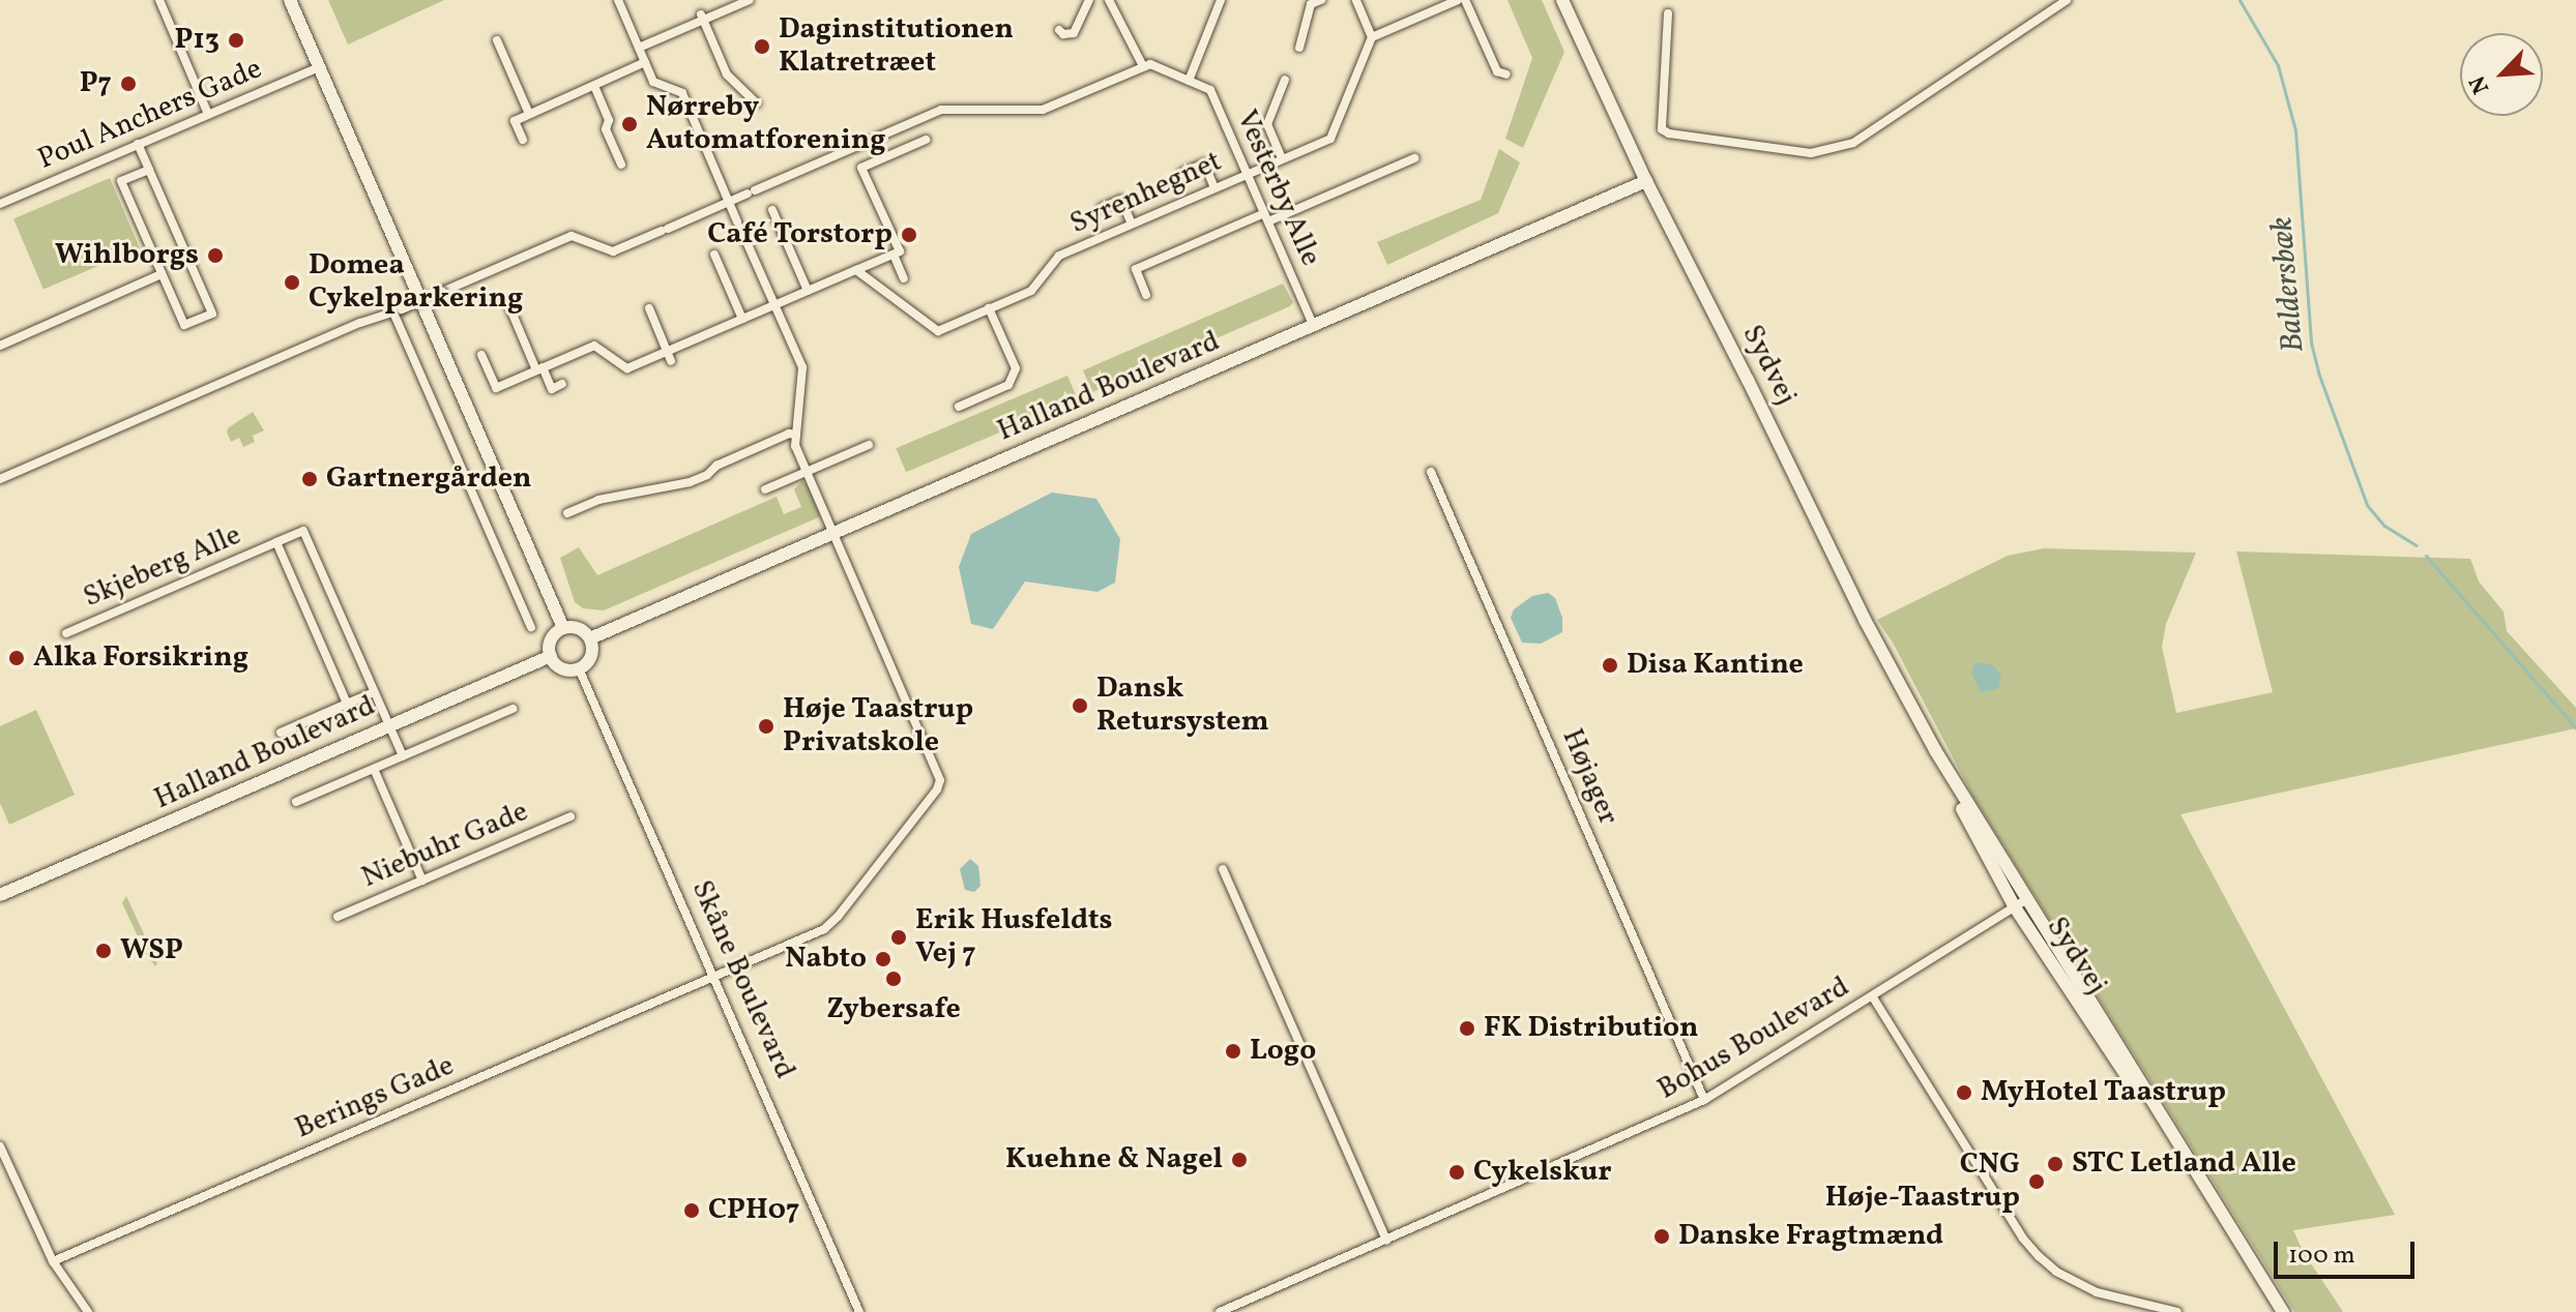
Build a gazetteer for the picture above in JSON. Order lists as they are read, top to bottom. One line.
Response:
{"streets":{"street":["Poul Anchers Gade","Vesterby Alle","Syrenhegnet","Sydvej","Halland Boulevard","Skjeberg Alle","Højager","Niebuhr Gade","Skåne Boulevard","Bohus Boulevard","Berings Gade"]},"crossings":[["Vesterby Alle","Syrenhegnet"],["Vesterby Alle","Halland Boulevard"],["Sydvej","Halland Boulevard"],["Sydvej","Bohus Boulevard"],["Halland Boulevard","Skjeberg Alle"],["Halland Boulevard","Skåne Boulevard"],["Halland Boulevard","Berings Gade"],["Højager","Bohus Boulevard"],["Skåne Boulevard","Berings Gade"]],"water":["Baldersbæk"],"places":["P13","Daginstitutionen Klatretræet","P7","Nørreby Automatforening","Café Torstorp","Wihlborgs","Domea Cykelparkering","Gartnergården","Alka Forsikring","Disa Kantine","Dansk Retursystem","Høje Taastrup Privatskole","Erik Husfeldts Vej 7","WSP","Nabto","Zybersafe","FK Distribution","Logo","MyHotel Taastrup","Kuehne & Nagel","STC Letland Alle","Cykelskur","CNG Høje-Taastrup","CPH07","Danske Fragtmænd"],"scale_bar":"100 m","north":"bottom left"}
